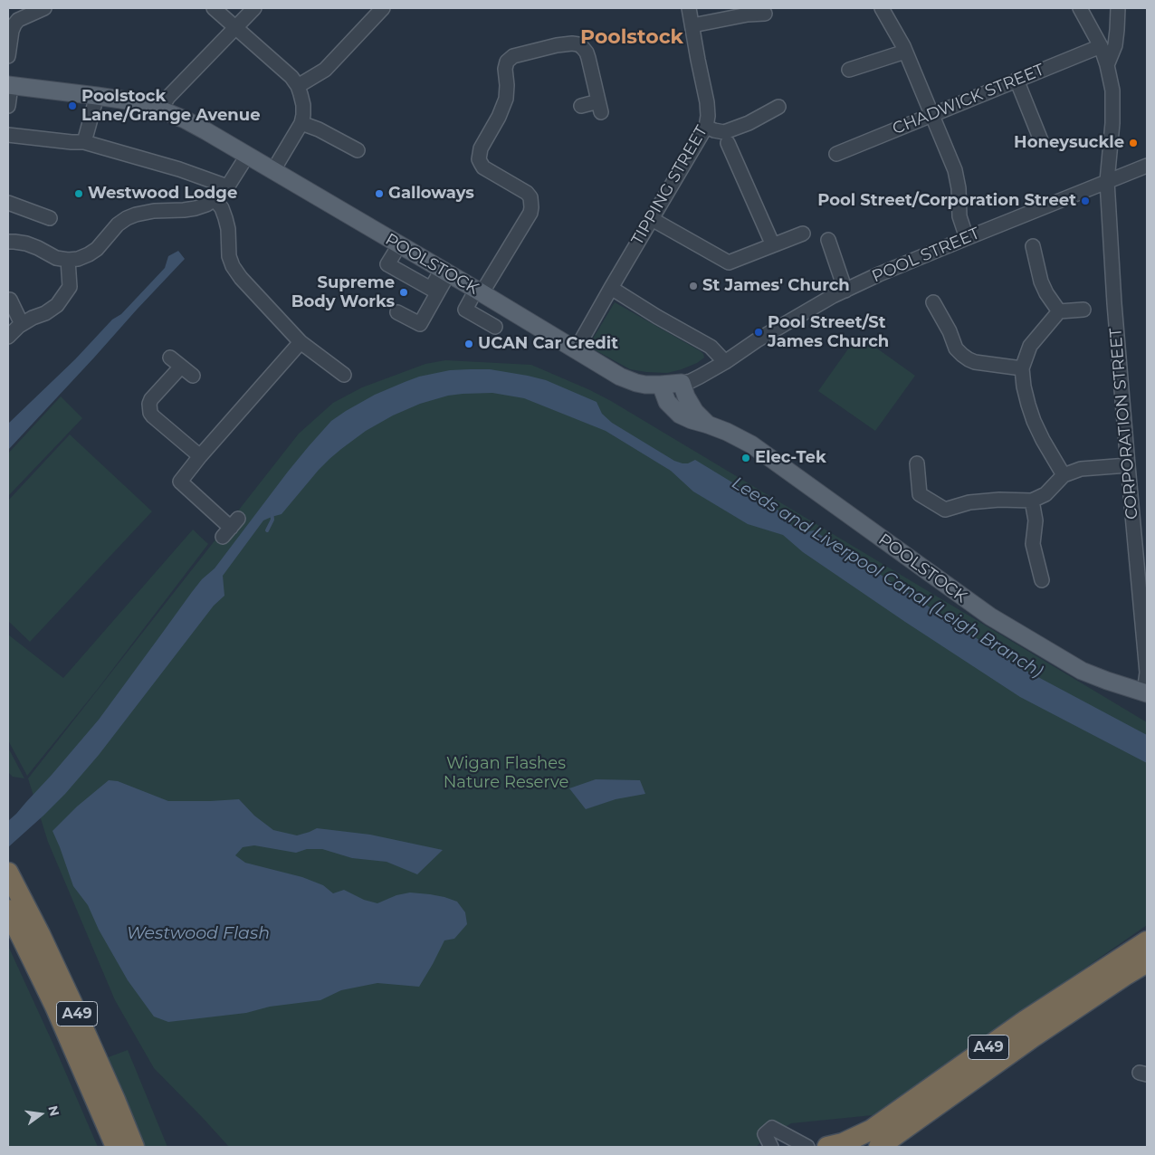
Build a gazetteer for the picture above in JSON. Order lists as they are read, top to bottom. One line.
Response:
{"streets":{"highway":["A49"],"main road":["POOLSTOCK"],"street":["CHADWICK STREET","TIPPING STREET","POOL STREET","CORPORATION STREET"]},"crossings":[["CHADWICK STREET","CORPORATION STREET"],["TIPPING STREET","POOLSTOCK"],["POOL STREET","POOLSTOCK"],["POOL STREET","CORPORATION STREET"],["POOLSTOCK","CORPORATION STREET"]],"districts":["Poolstock"],"water":["Leeds and Liverpool Canal (Leigh Branch)","Westwood Flash"],"parks":["Wigan Flashes Nature Reserve"],"places":["Poolstock Lane/Grange Avenue","Honeysuckle","Westwood Lodge","Galloways","Pool Street/Corporation Street","St James' Church","Supreme Body Works","Pool Street/St James Church","UCAN Car Credit","Elec-Tek"],"north":"right"}
